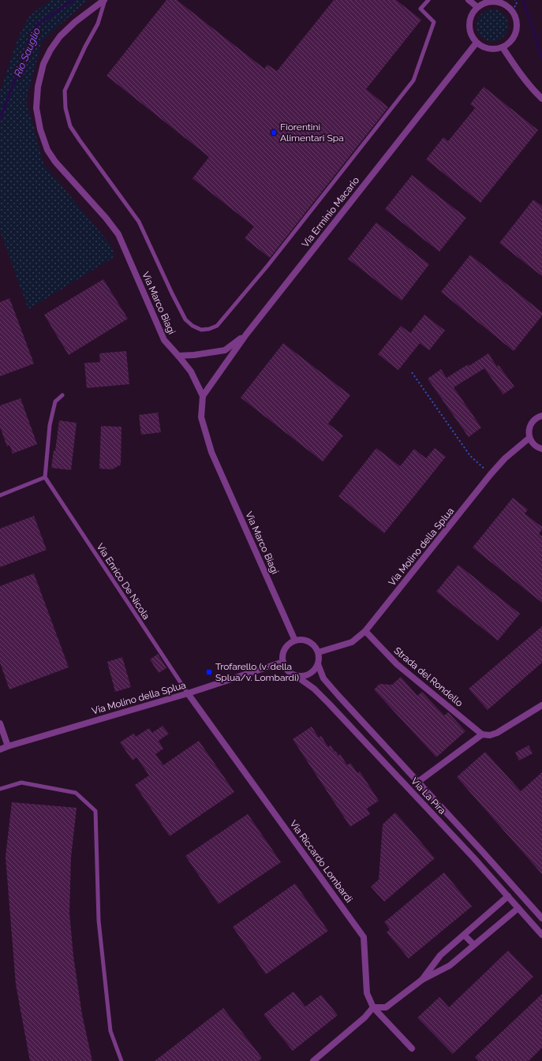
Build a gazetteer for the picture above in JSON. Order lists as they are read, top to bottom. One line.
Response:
{"streets":{"street":["Via Erminio Macario","Via Marco Biagi","Via Molino della Splua","Strada del Rondello","Via La Pira","Via Riccardo Lombardi"],"lane":["Via Enrico De Nicola"]},"crossings":[["Via Erminio Macario","Via Marco Biagi"],["Via Marco Biagi","Via Molino della Splua"],["Via Marco Biagi","Via La Pira"],["Via Molino della Splua","Via Enrico De Nicola"],["Via Molino della Splua","Strada del Rondello"],["Via Molino della Splua","Via La Pira"],["Via Molino della Splua","Via Riccardo Lombardi"],["Via Enrico De Nicola","Via Riccardo Lombardi"]],"water":["Rio Sauglio"],"places":{"other":["Fiorentini Alimentari Spa"],"transit":["Trofarello (v. della Splua/v. Lombardi)"]}}
